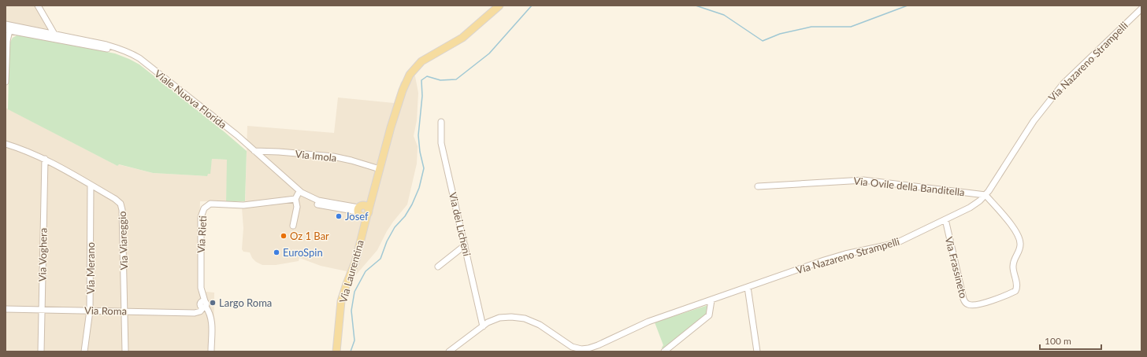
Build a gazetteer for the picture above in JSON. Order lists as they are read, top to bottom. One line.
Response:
{"streets":{"main road":["Via Laurentina"],"street":["Via Nazareno Strampelli","Viale Nuova Florida","Via Imola","Via Ovile della Banditella","Via dei Licheni","Via Rieti","Via Viareggio","Via Voghera","Via Frassineto","Via Merano","Via Roma"]},"crossings":[["Via Nazareno Strampelli","Via Ovile della Banditella"],["Via Nazareno Strampelli","Via dei Licheni"],["Via Nazareno Strampelli","Via Frassineto"],["Viale Nuova Florida","Via Imola"],["Viale Nuova Florida","Via Rieti"],["Viale Nuova Florida","Via Laurentina"],["Via Ovile della Banditella","Via Frassineto"],["Via Rieti","Via Roma"],["Via Viareggio","Via Voghera"],["Via Viareggio","Via Merano"],["Via Viareggio","Via Roma"],["Via Voghera","Via Roma"],["Via Merano","Via Roma"]],"places":["Josef","Oz 1 Bar","EuroSpin","Largo Roma"],"scale_bar":"100 m"}
